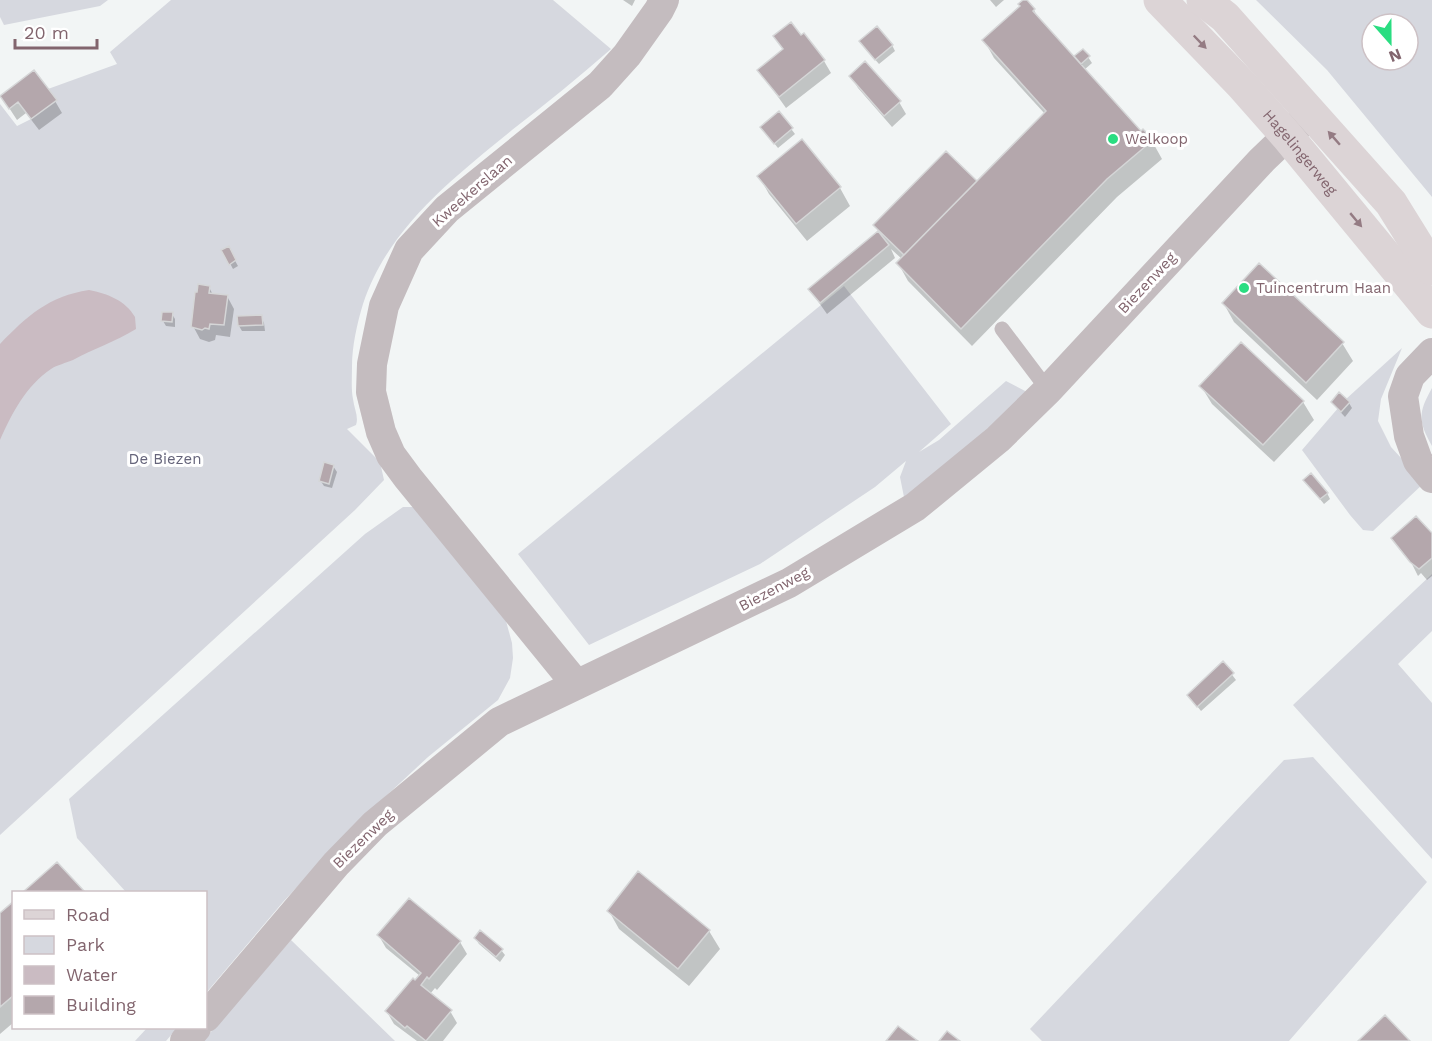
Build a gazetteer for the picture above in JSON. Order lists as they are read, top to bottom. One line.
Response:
{"streets":{"main road":["Hagelingerweg"],"street":["Kweekerslaan","Biezenweg"]},"crossings":[["Hagelingerweg","Biezenweg"],["Kweekerslaan","Biezenweg"]],"parks":["De Biezen"],"places":["Welkoop","Tuincentrum Haan"],"legend":["Road","Park","Water","Building"],"scale_bar":"20 m","north":"bottom"}
